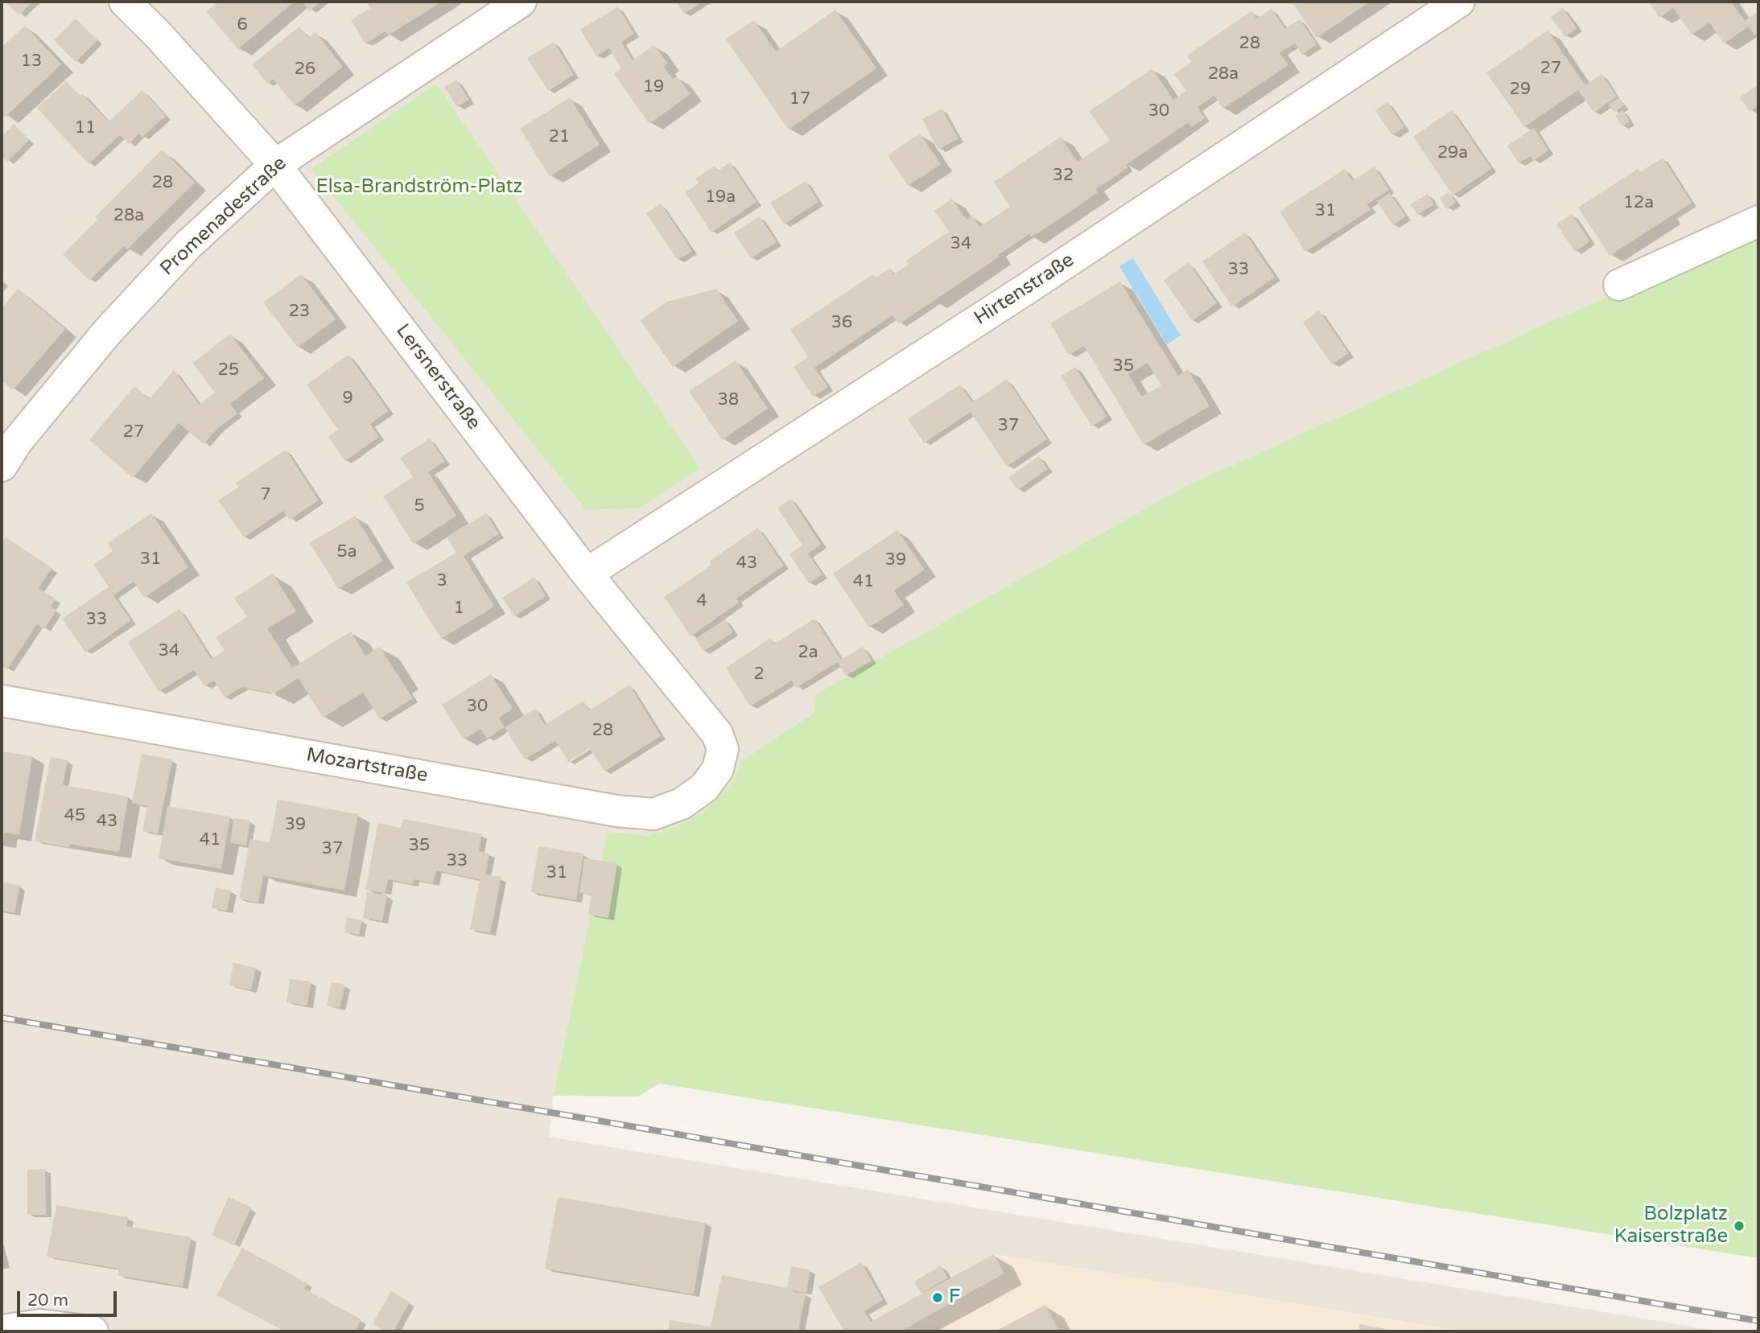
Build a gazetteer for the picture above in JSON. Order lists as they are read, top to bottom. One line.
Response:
{"streets":{"street":["Promenadestraße","Hirtenstraße","Lersnerstraße","Mozartstraße"]},"crossings":[["Promenadestraße","Lersnerstraße"],["Hirtenstraße","Lersnerstraße"],["Lersnerstraße","Mozartstraße"]],"parks":["Elsa-Brandström-Platz"],"places":["Bolzplatz Kaiserstraße","F"],"house_numbers":["6","28","13","27","26","28a","19","29","17","30","11","21","29a","32","28","19a","12a","31","28a","34","33","23","36","35","25","9","38","37","27","7","5","5a","31","39","43","3","41","4","1","33","34","2a","2","30","28","45","43","39","41","35","37","33","31"],"scale_bar":"20 m"}
